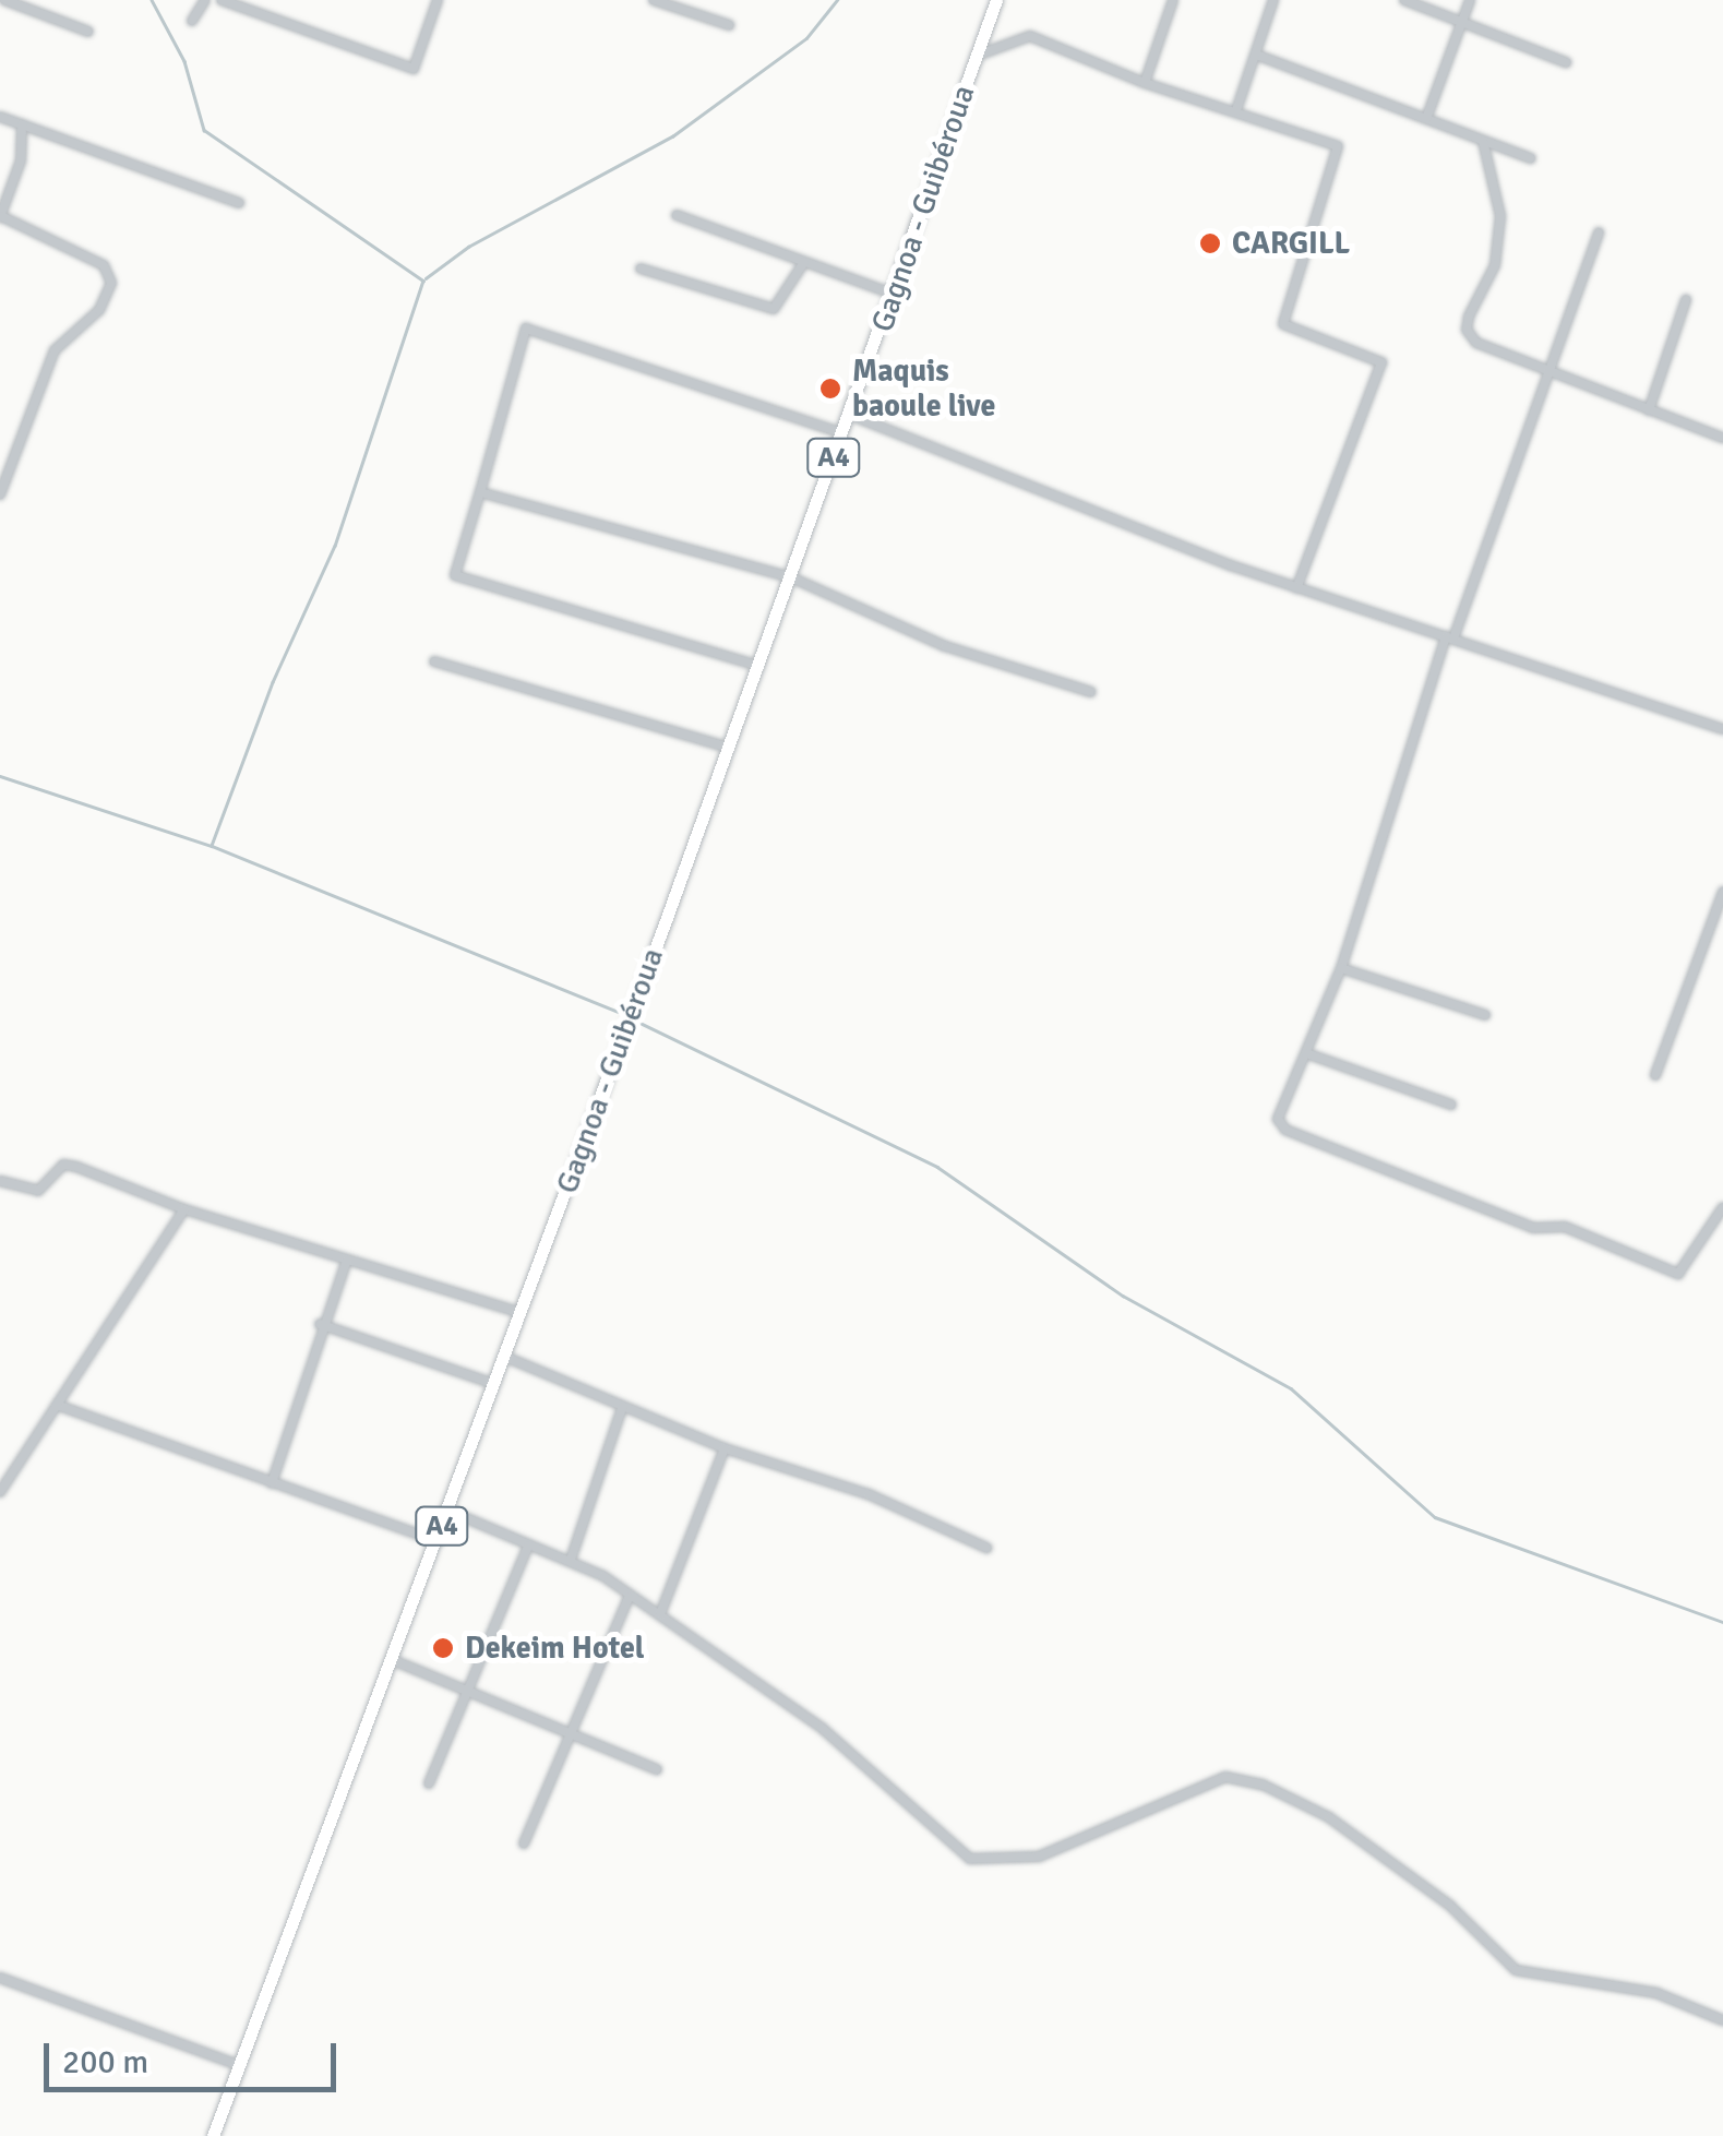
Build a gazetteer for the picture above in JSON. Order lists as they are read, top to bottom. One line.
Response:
{"streets":{"main road":["Gagnoa - Guibéroua","A4"]},"places":["CARGILL","Maquis baoule live","Dekeim Hotel"],"scale_bar":"200 m"}
